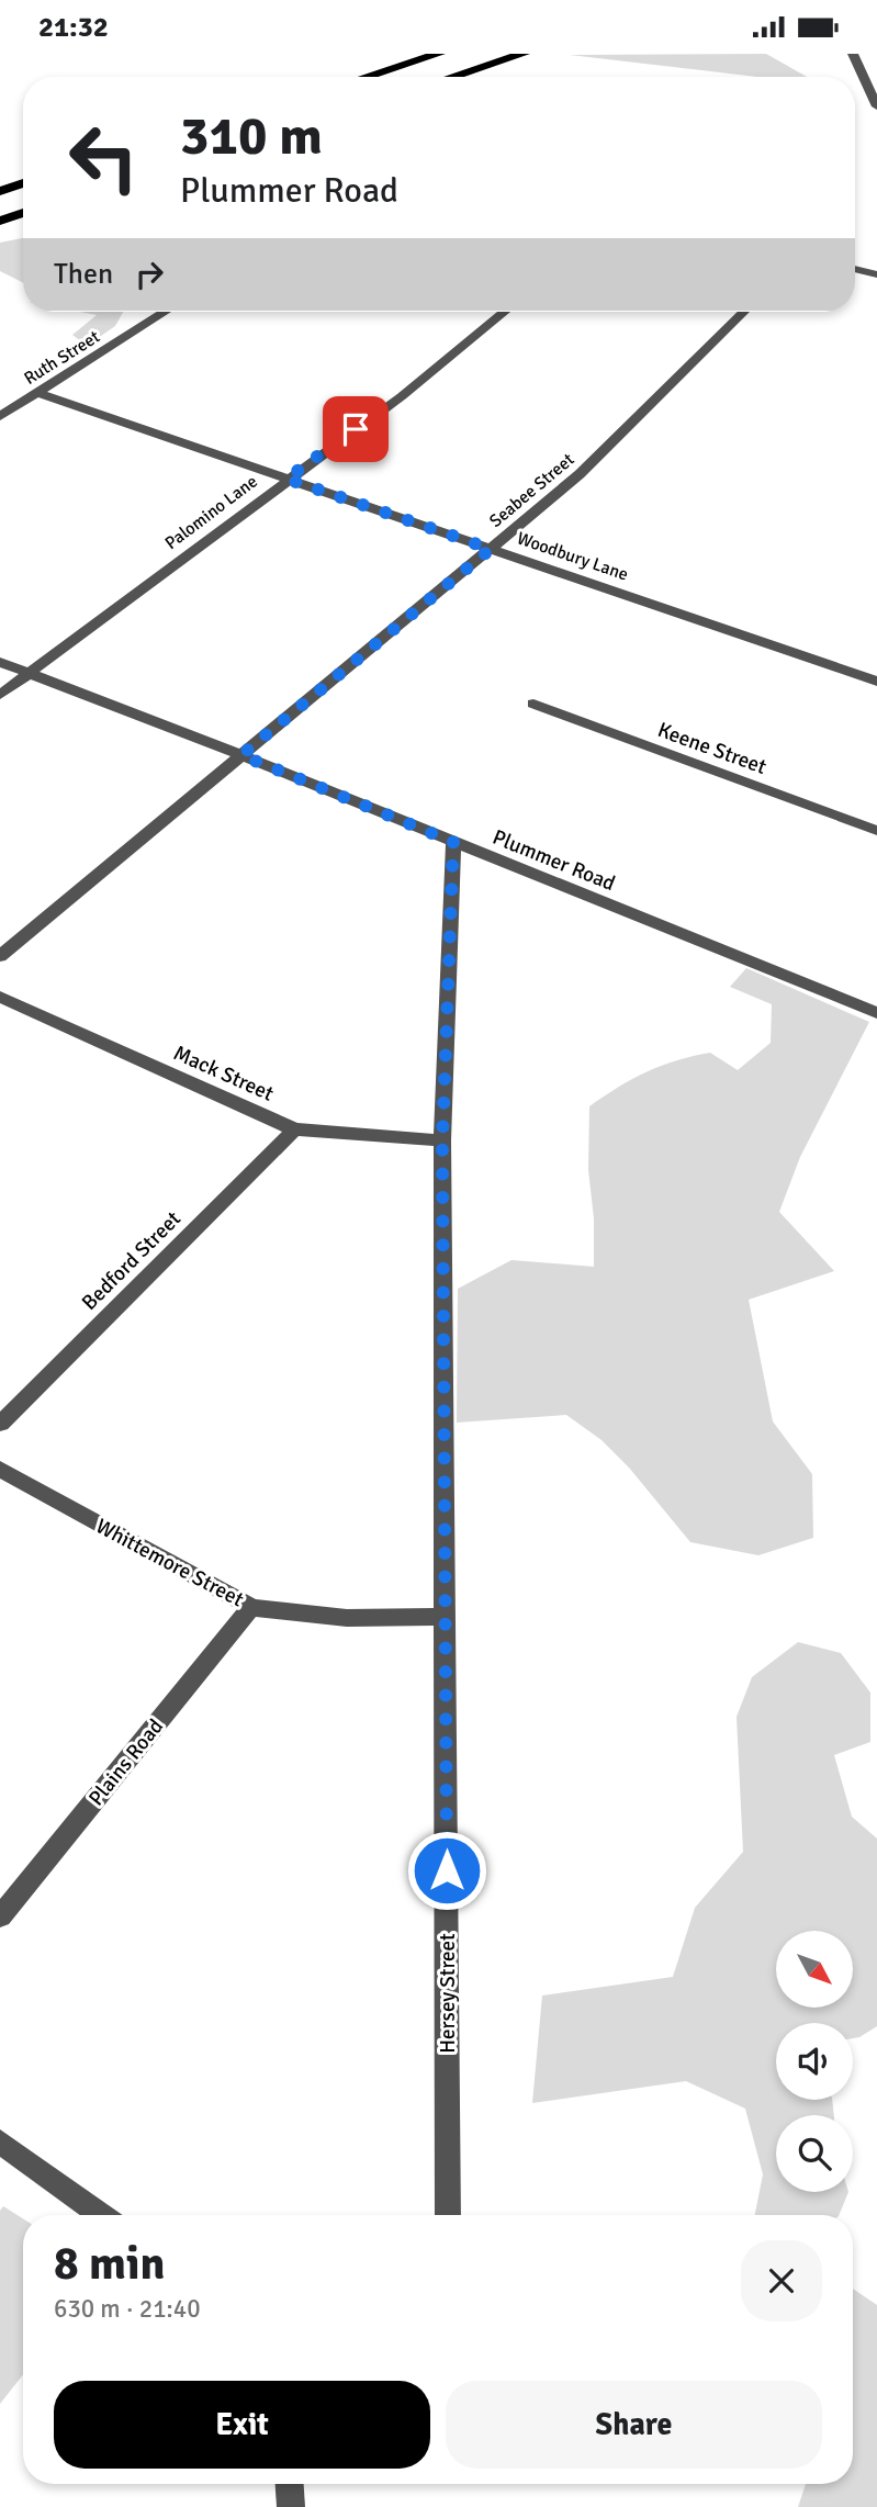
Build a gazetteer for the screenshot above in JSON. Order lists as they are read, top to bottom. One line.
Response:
{"streets":{"street":["Ruth Street","Seabee Street","Palomino Lane","Woodbury Lane","Keene Street","Plummer Road","Mack Street","Bedford Street","Whittemore Street","Plains Road","Hersey Street"]},"crossings":[["Ruth Street","Woodbury Lane"],["Seabee Street","Woodbury Lane"],["Seabee Street","Plummer Road"],["Palomino Lane","Woodbury Lane"],["Palomino Lane","Plummer Road"],["Plummer Road","Hersey Street"],["Mack Street","Bedford Street"],["Mack Street","Hersey Street"],["Whittemore Street","Plains Road"],["Whittemore Street","Hersey Street"]],"north":"bottom right","page":{"status":"21:32","turn":["310 m","Plummer Road"],"then":"Then","heading":["8 min","630 m · 21:40"],"buttons":["Exit","Share"]}}
